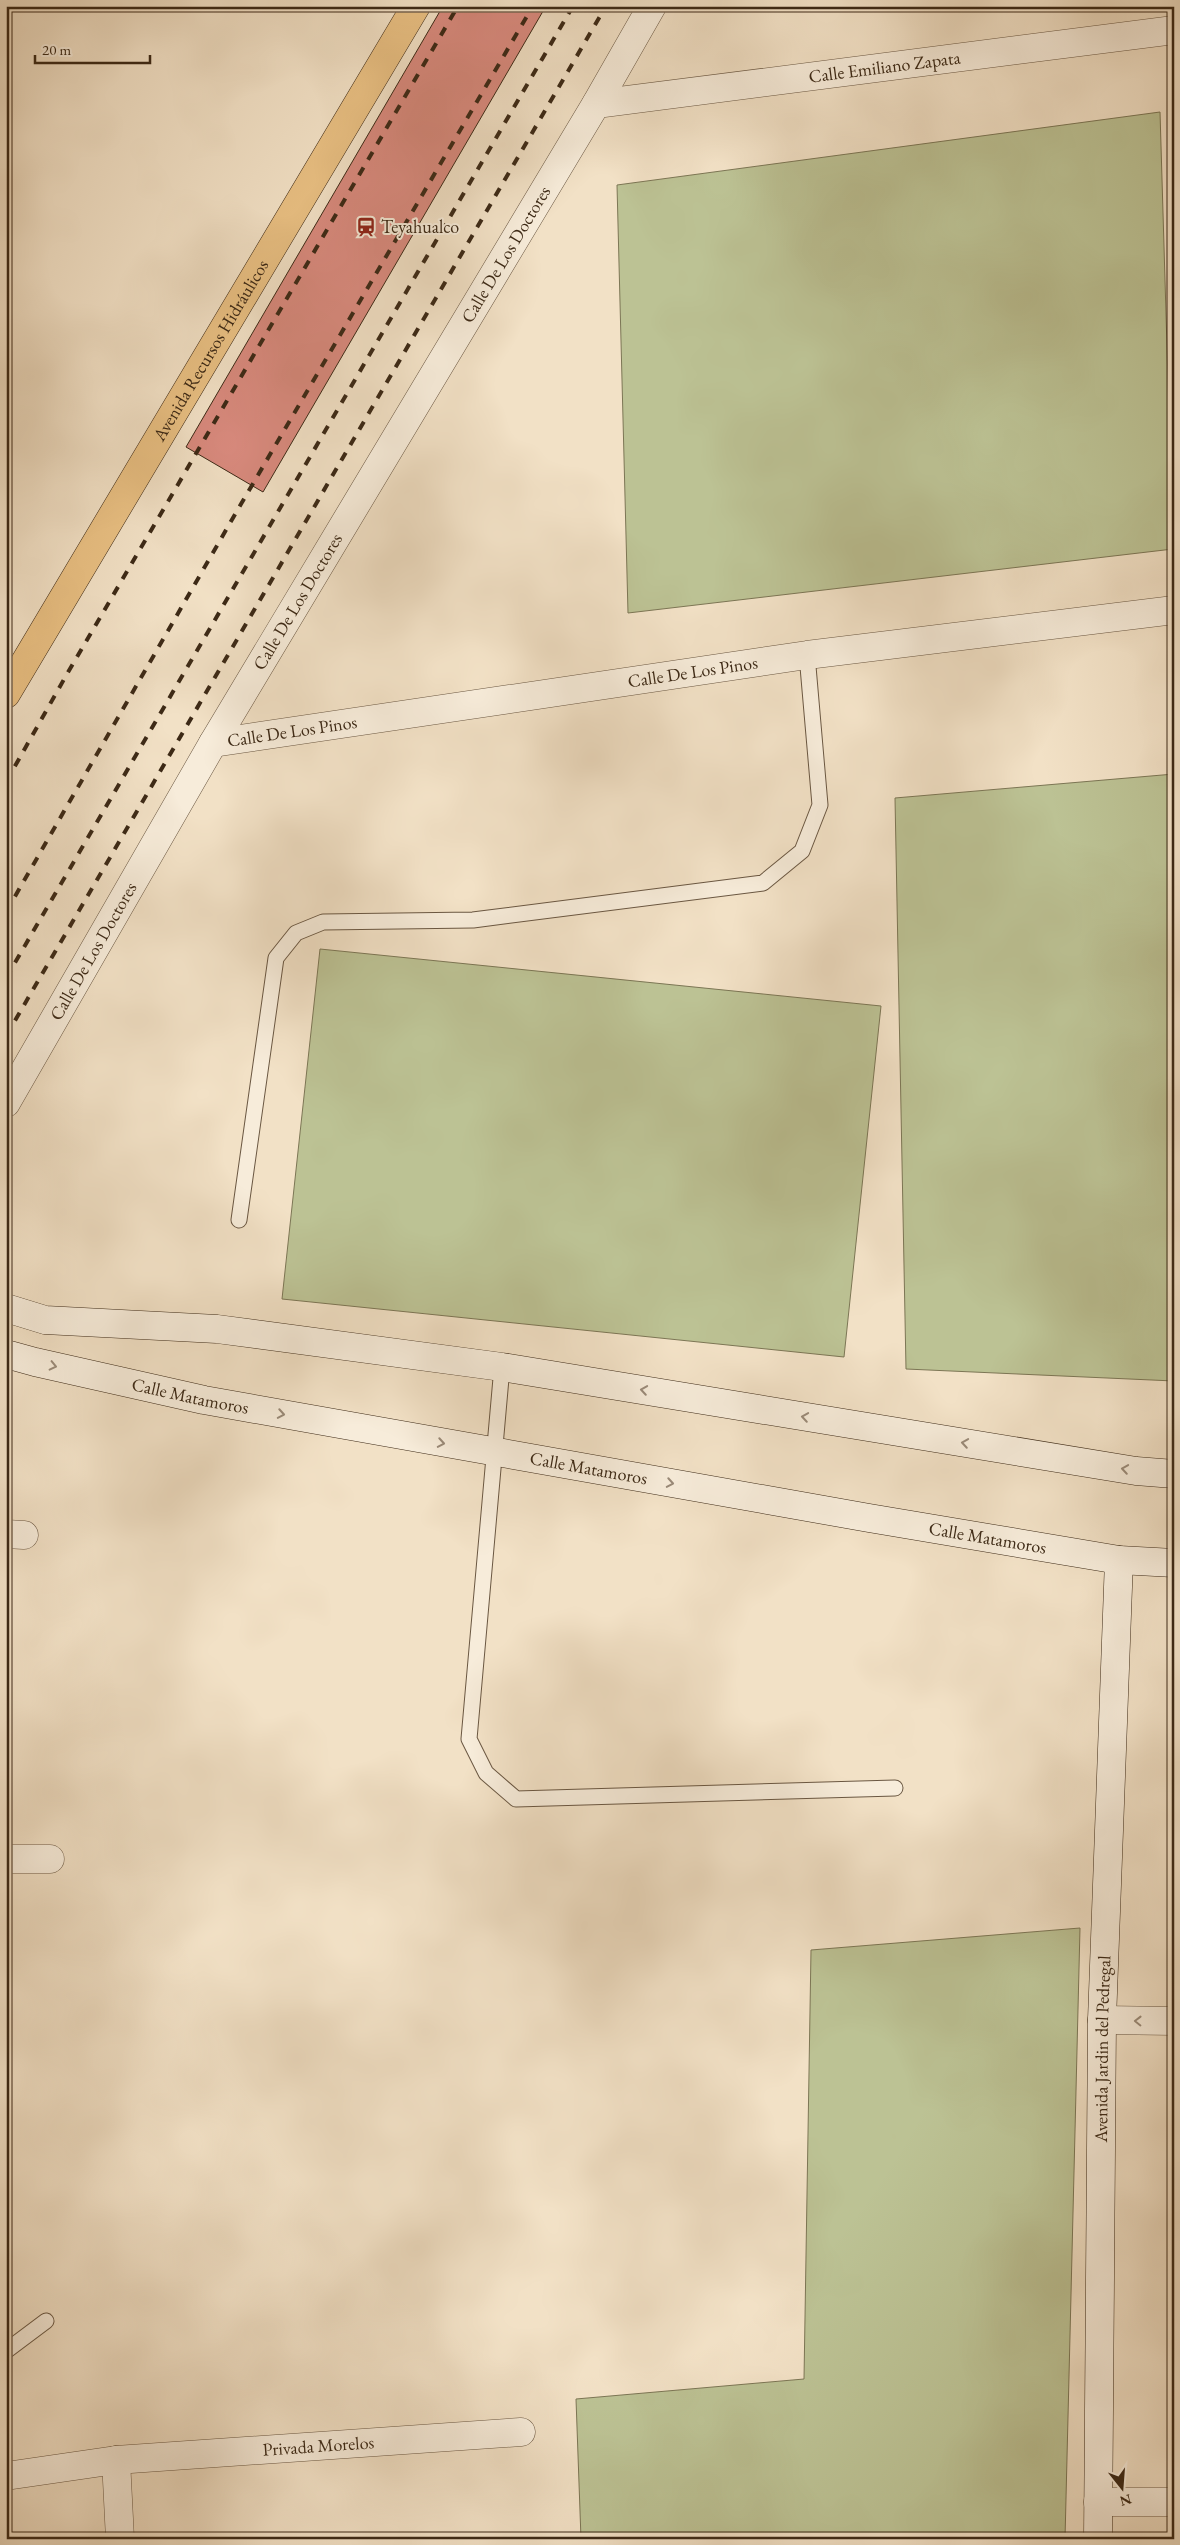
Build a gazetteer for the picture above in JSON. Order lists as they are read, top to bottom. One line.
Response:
{"streets":{"main road":["Avenida Recursos Hidráulicos"],"street":["Calle Emiliano Zapata","Calle De Los Doctores","Calle De Los Pinos","Calle Matamoros","Avenida Jardin del Pedregal","Privada Morelos"]},"crossings":[["Calle Emiliano Zapata","Calle De Los Doctores"],["Calle De Los Doctores","Calle De Los Pinos"],["Calle Matamoros","Avenida Jardin del Pedregal"]],"places":{"station":["Teyahualco"]},"scale_bar":"20 m","north":"bottom"}
